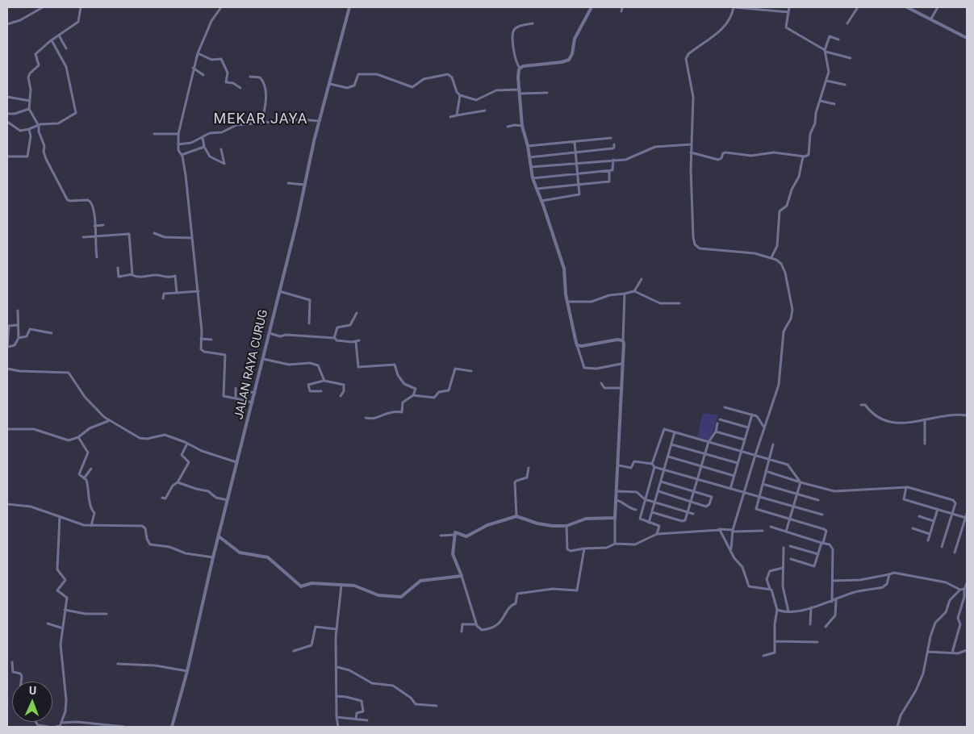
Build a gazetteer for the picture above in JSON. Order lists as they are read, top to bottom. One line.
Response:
{"streets":{"street":["JALAN RAYA CURUG"]},"districts":["MEKAR JAYA"],"north":"top"}
